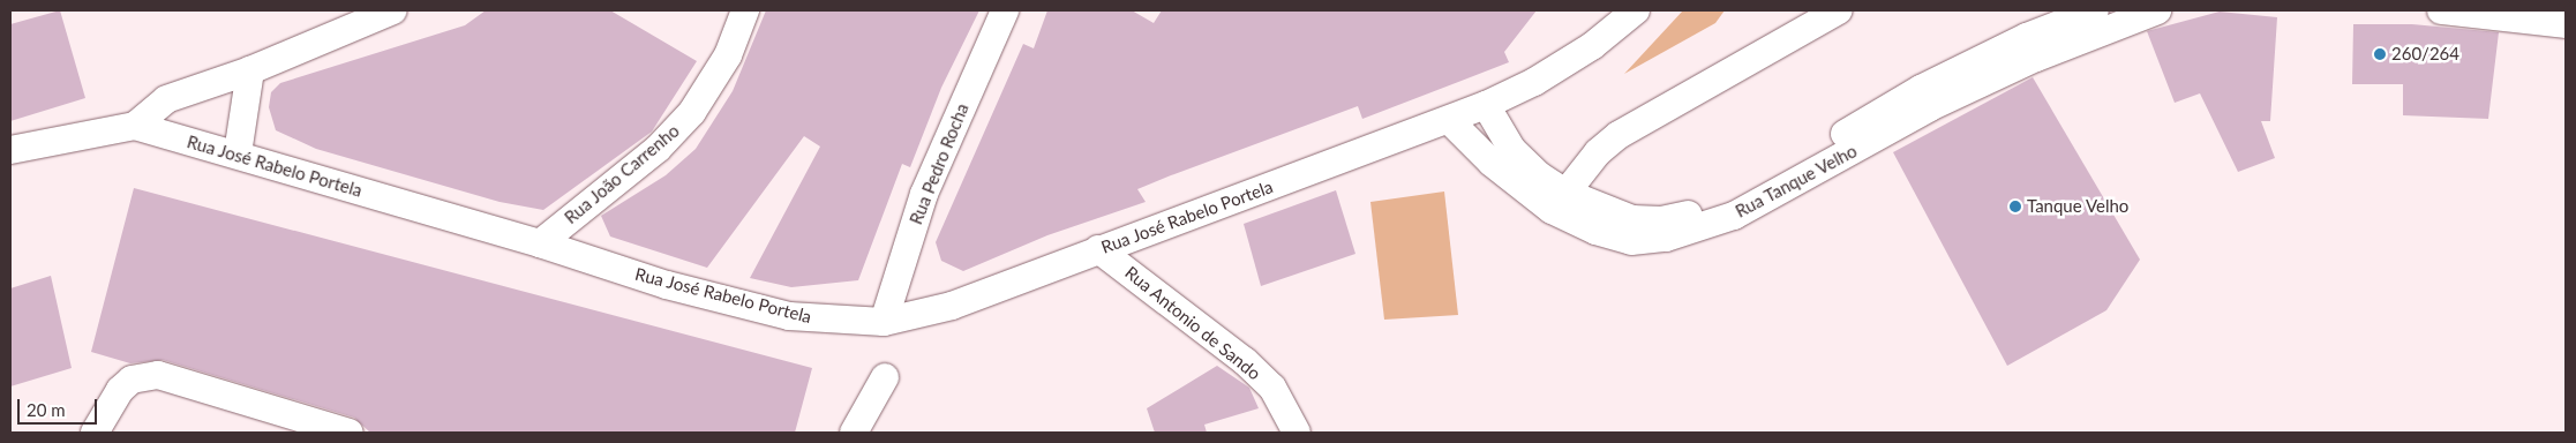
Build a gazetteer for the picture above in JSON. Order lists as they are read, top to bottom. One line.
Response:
{"streets":{"street":["Rua Pedro Rocha","Rua José Rabelo Portela","Rua João Carrenho","Rua Tanque Velho","Rua Antonio de Sando"]},"crossings":[["Rua Pedro Rocha","Rua José Rabelo Portela"],["Rua José Rabelo Portela","Rua João Carrenho"],["Rua José Rabelo Portela","Rua Tanque Velho"],["Rua José Rabelo Portela","Rua Antonio de Sando"]],"places":["260/264","Tanque Velho"],"scale_bar":"20 m"}
